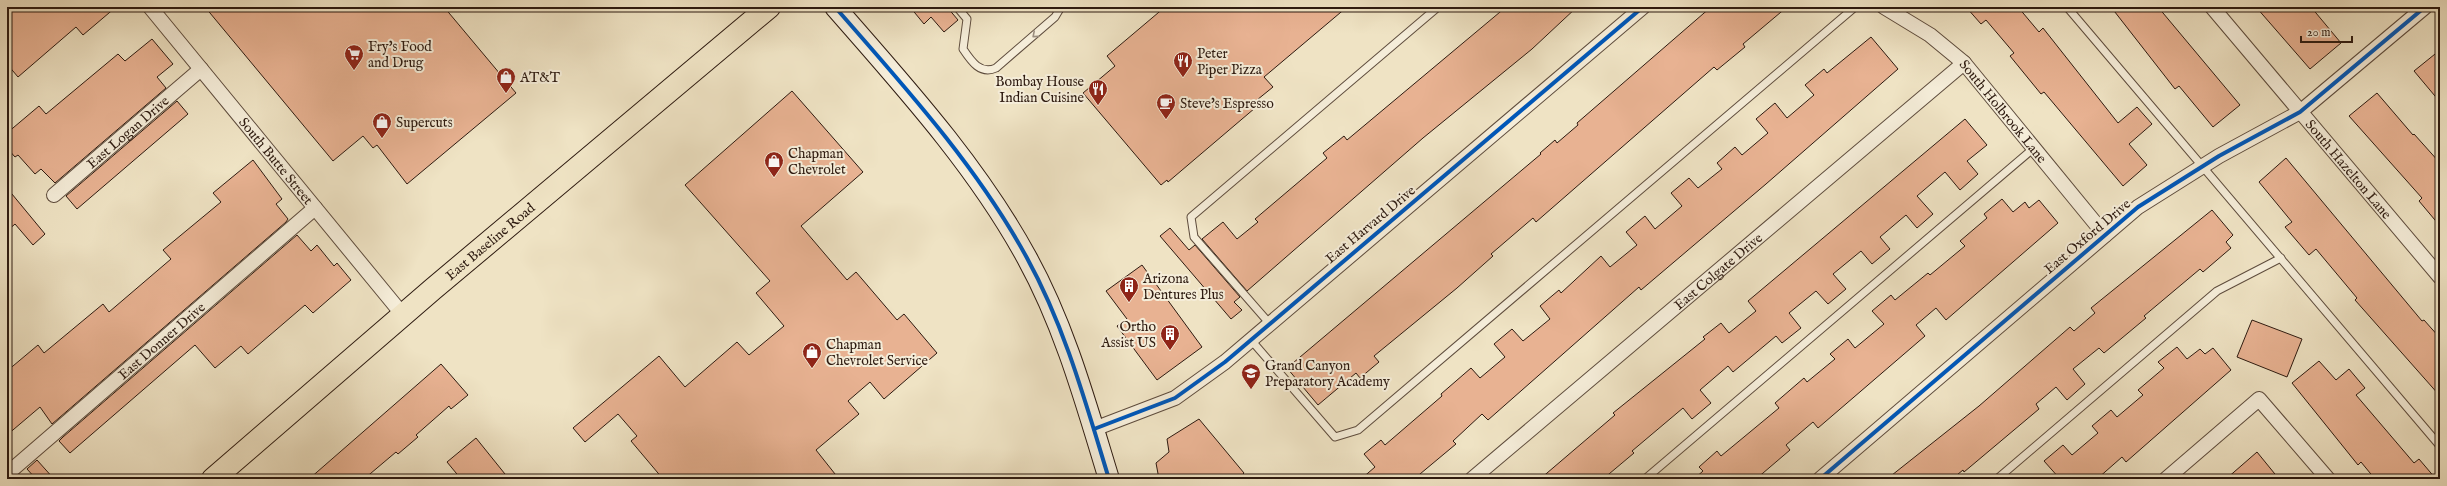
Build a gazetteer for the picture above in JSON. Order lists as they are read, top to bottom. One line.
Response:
{"streets":{"main road":["East Baseline Road"],"street":["South Holbrook Lane","East Logan Drive","South Butte Street","South Hazelton Lane","East Harvard Drive","East Oxford Drive","East Colgate Drive","East Donner Drive"]},"crossings":[["South Holbrook Lane","East Oxford Drive"],["South Holbrook Lane","East Colgate Drive"],["East Logan Drive","South Butte Street"],["South Butte Street","East Baseline Road"],["South Butte Street","East Donner Drive"],["South Hazelton Lane","East Oxford Drive"]],"places":{"supermarket":["Fry's Food and Drug"],"restaurant":["Peter Piper Pizza","Bombay House Indian Cuisine"],"shop":["AT&T","Supercuts","Chapman Chevrolet","Chapman Chevrolet Service"],"cafe":["Steve's Espresso"],"building":["Arizona Dentures Plus","Ortho Assist US"],"school or university":["Grand Canyon Preparatory Academy"]},"scale_bar":"20 m"}
